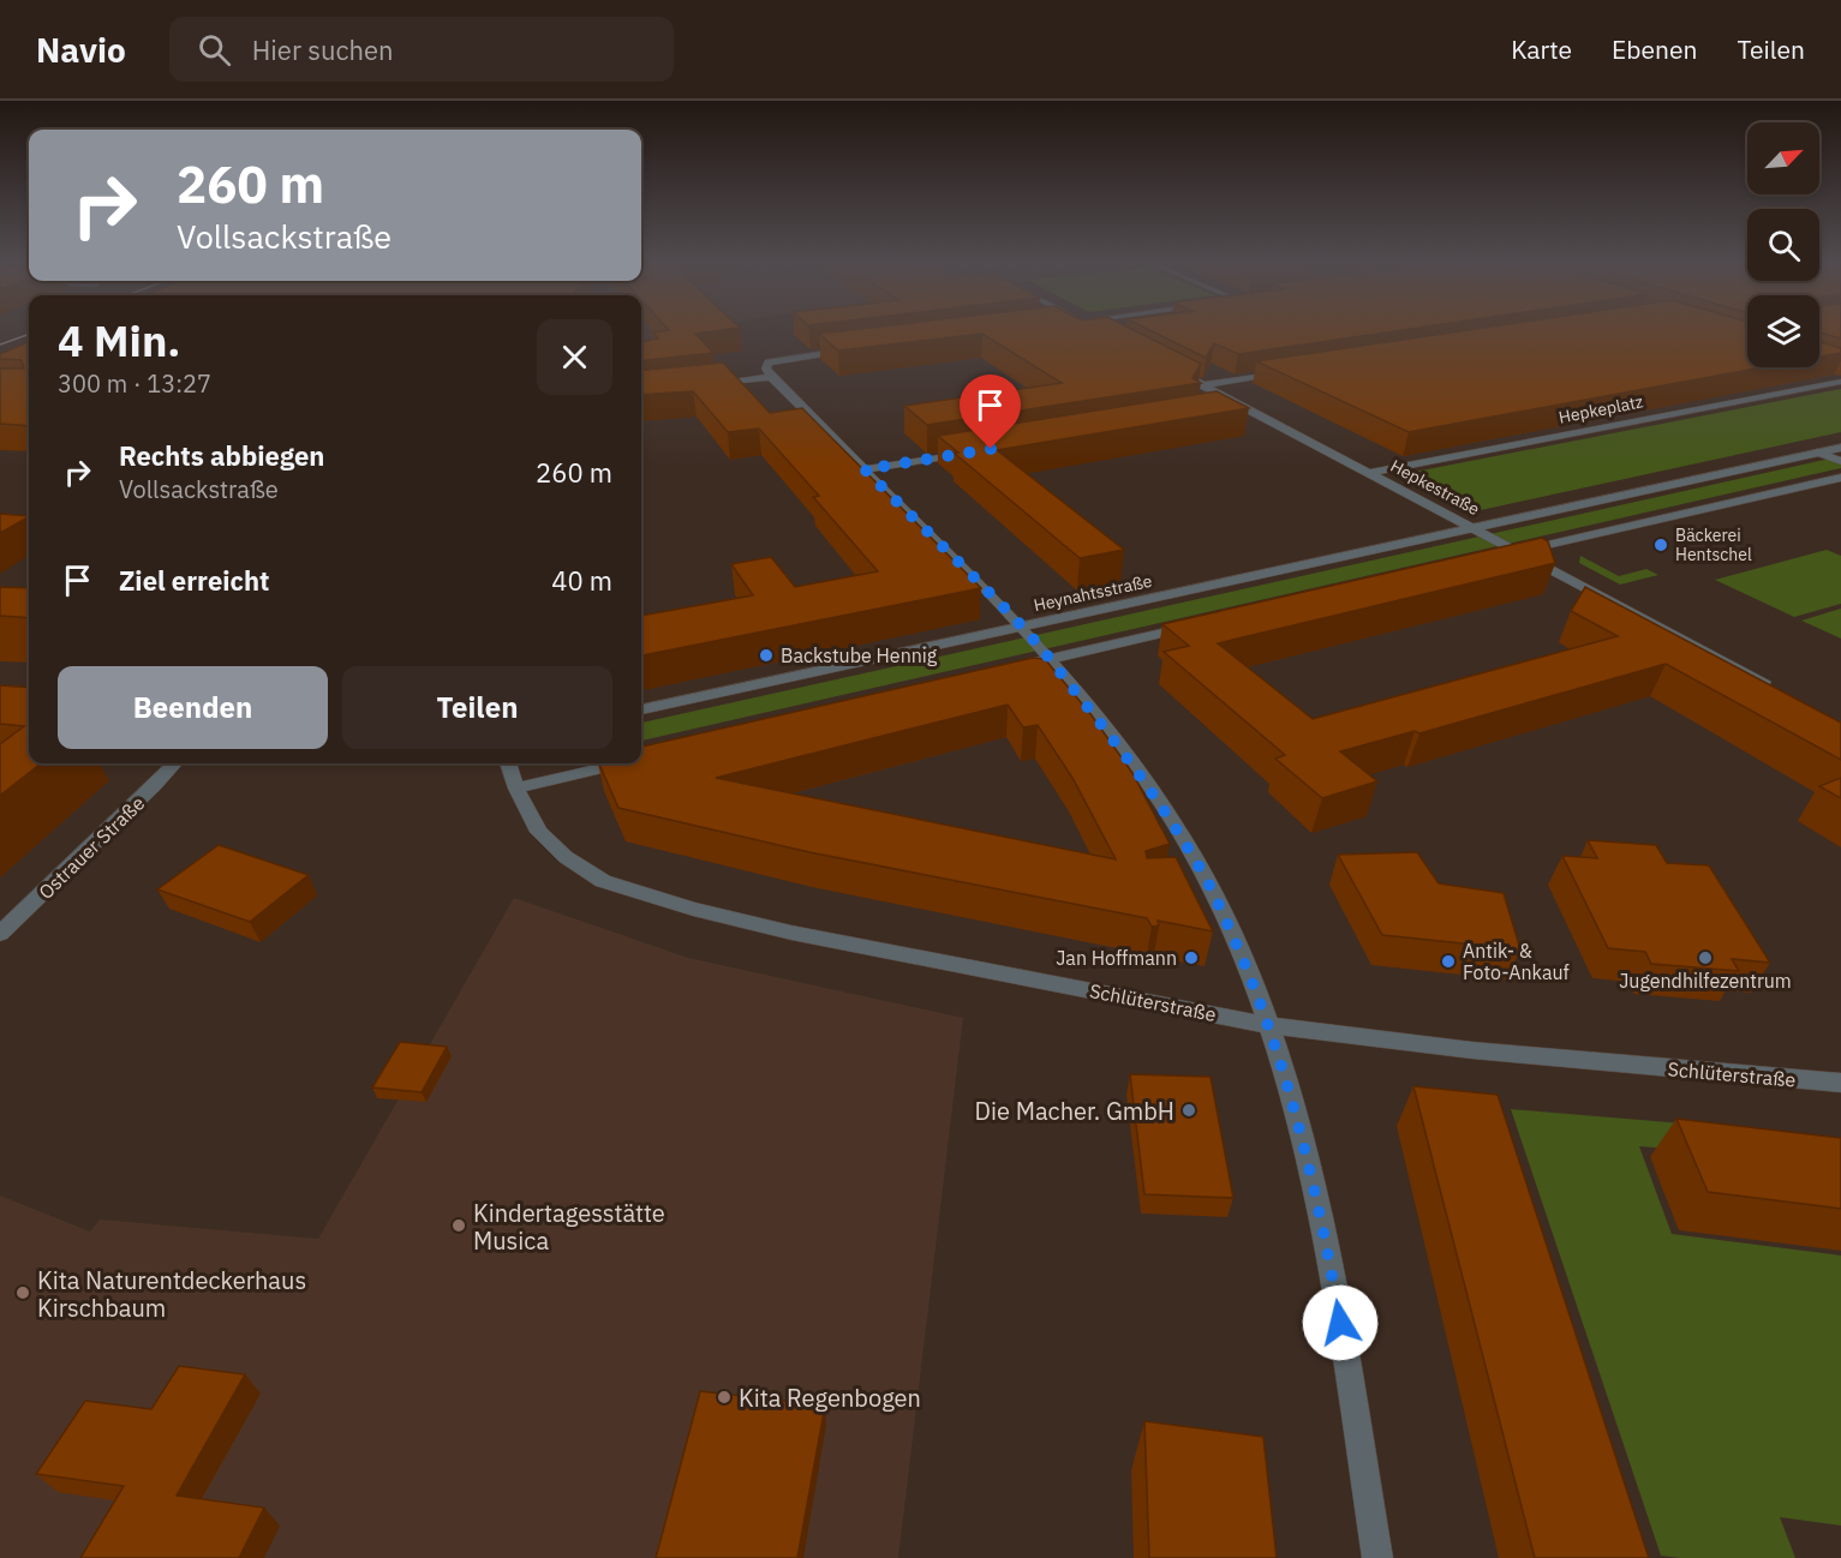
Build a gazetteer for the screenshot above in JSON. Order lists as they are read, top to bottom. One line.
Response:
{"streets":{"street":["Hepkeplatz","Hepkestraße","Heynahtsstraße","Ostrauer Straße","Schlüterstraße"]},"crossings":[["Hepkeplatz","Hepkestraße"],["Hepkestraße","Heynahtsstraße"]],"places":["Bäckerei Hentschel","Backstube Hennig","Jan Hoffmann","Jugendhilfezentrum","Antik- & Foto-Ankauf","Die Macher. GmbH","Kindertagesstätte Musica","Kita Naturentdeckerhaus Kirschbaum","Kita Regenbogen"],"north":"top right","page":{"header":"Navio","search":"Hier suchen","nav":["Karte","Ebenen","Teilen"],"turn":["260 m","Vollsackstraße"],"heading":["4 Min.","300 m · 13:27"],"list":[{"name":"Rechts abbiegen","note":"Vollsackstraße","value":"260 m"},{"name":"Ziel erreicht","value":"40 m"}],"buttons":["Beenden","Teilen"]}}
